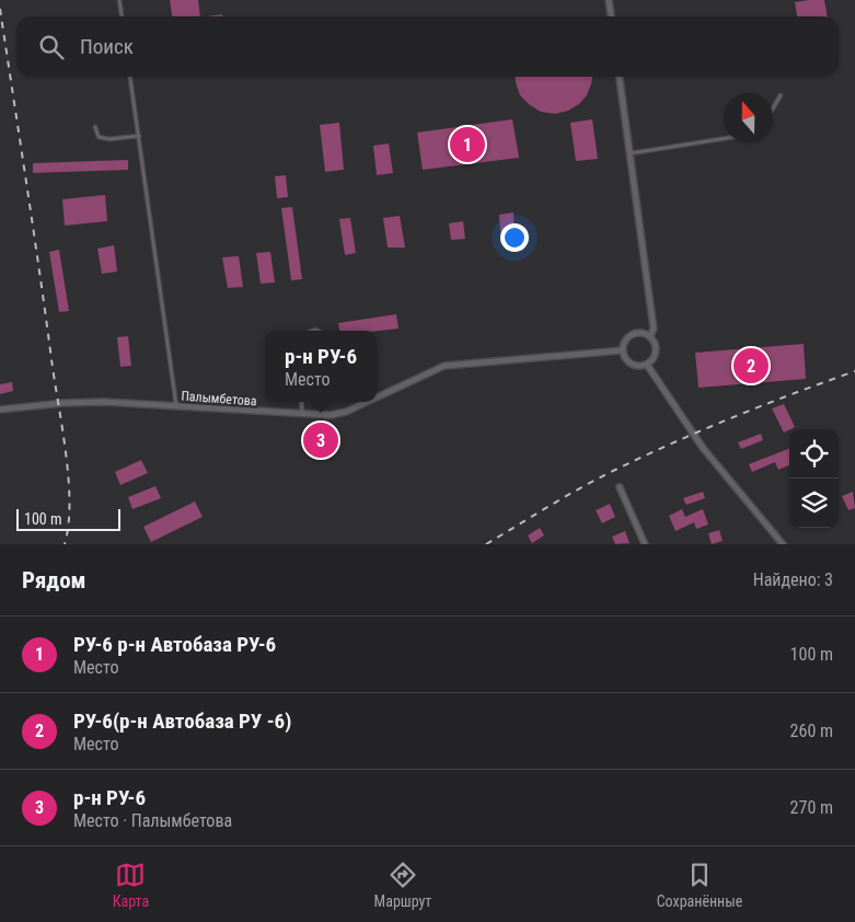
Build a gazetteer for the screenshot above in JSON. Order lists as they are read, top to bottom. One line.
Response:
{"streets":{"street":["Палымбетова"]},"scale_bar":"100 m","north":"top","page":{"search":"Поиск","pins":["1","2","3"],"popup":["р-н РУ-6","Место"],"scale":"100 m","heading":["Рядом","Найдено: 3"],"list":[{"mark":"1","name":"РУ-6 р-н Автобаза РУ-6","note":"Место","value":"100 m"},{"mark":"2","name":"РУ-6(р-н Автобаза РУ -6)","note":"Место","value":"260 m"},{"mark":"3","name":"р-н РУ-6","note":"Место · Палымбетова","value":"270 m"}],"nav":["Карта","Маршрут","Сохранённые"]}}
